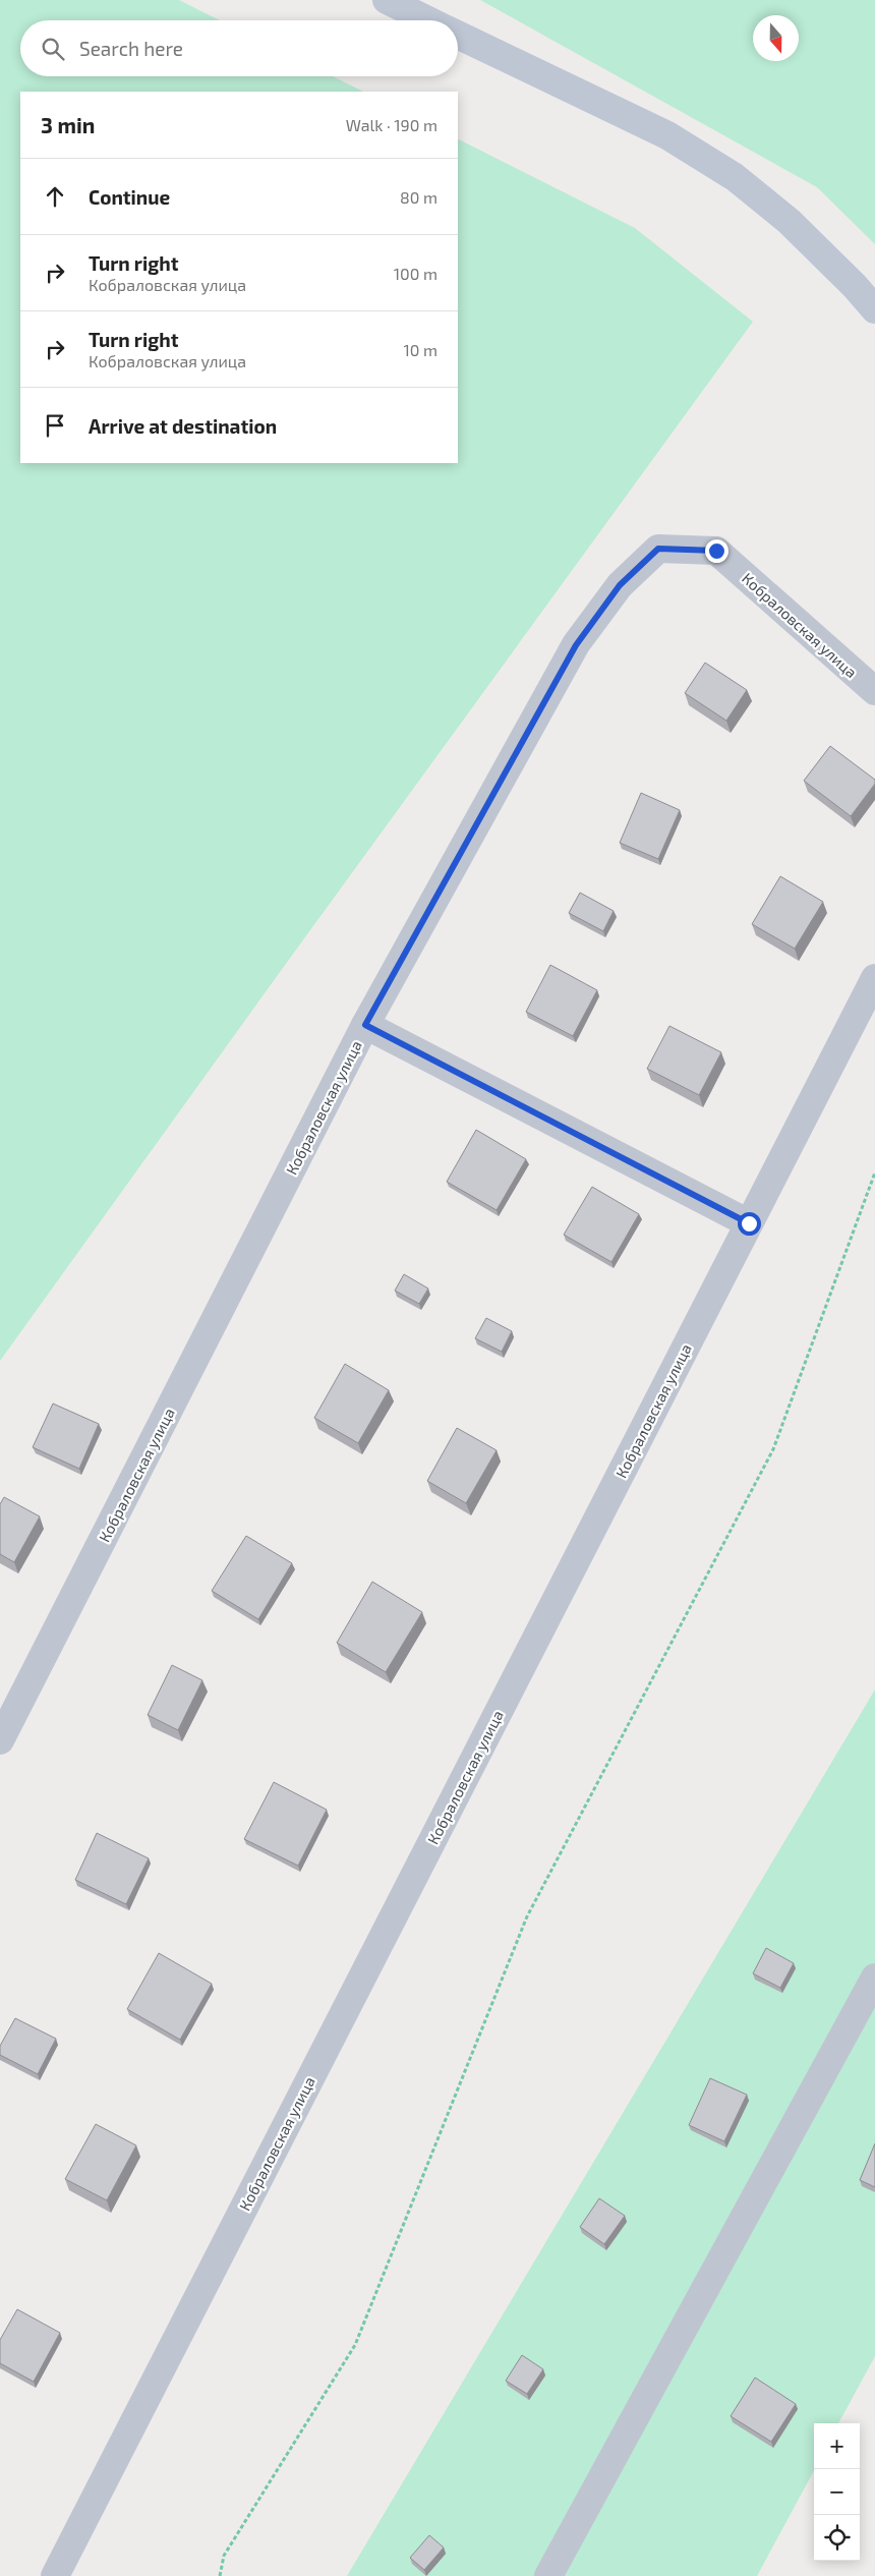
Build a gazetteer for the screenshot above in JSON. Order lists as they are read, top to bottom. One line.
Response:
{"streets":{"street":["Кобраловская улица"]},"north":"bottom","page":{"search":"Search here","heading":["3 min","Walk · 190 m"],"list":[["Continue","80 m"],["Turn right","Кобраловская улица","100 m"],["Turn right","Кобраловская улица","10 m"],"Arrive at destination"],"map_buttons":["+","−"]}}
